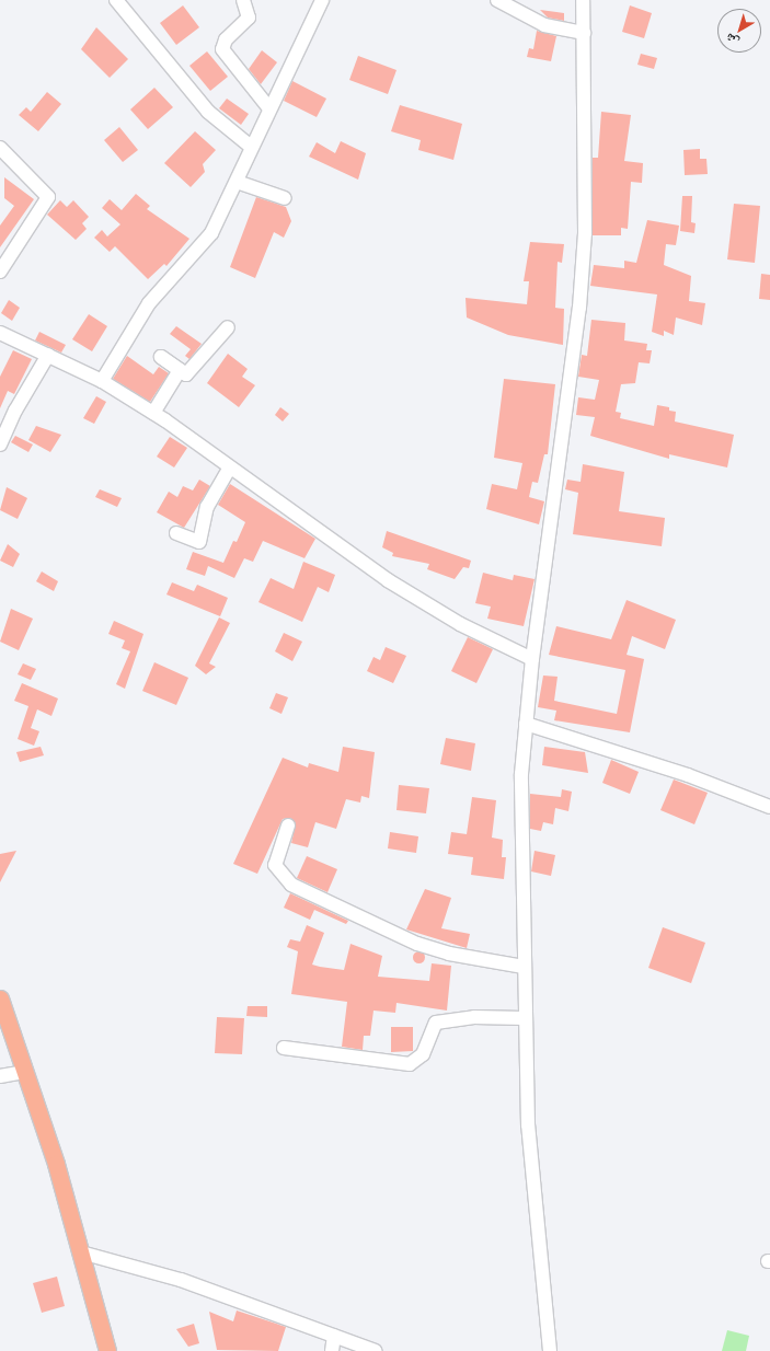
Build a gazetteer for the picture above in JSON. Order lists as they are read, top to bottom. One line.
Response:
{"north":"bottom left"}
